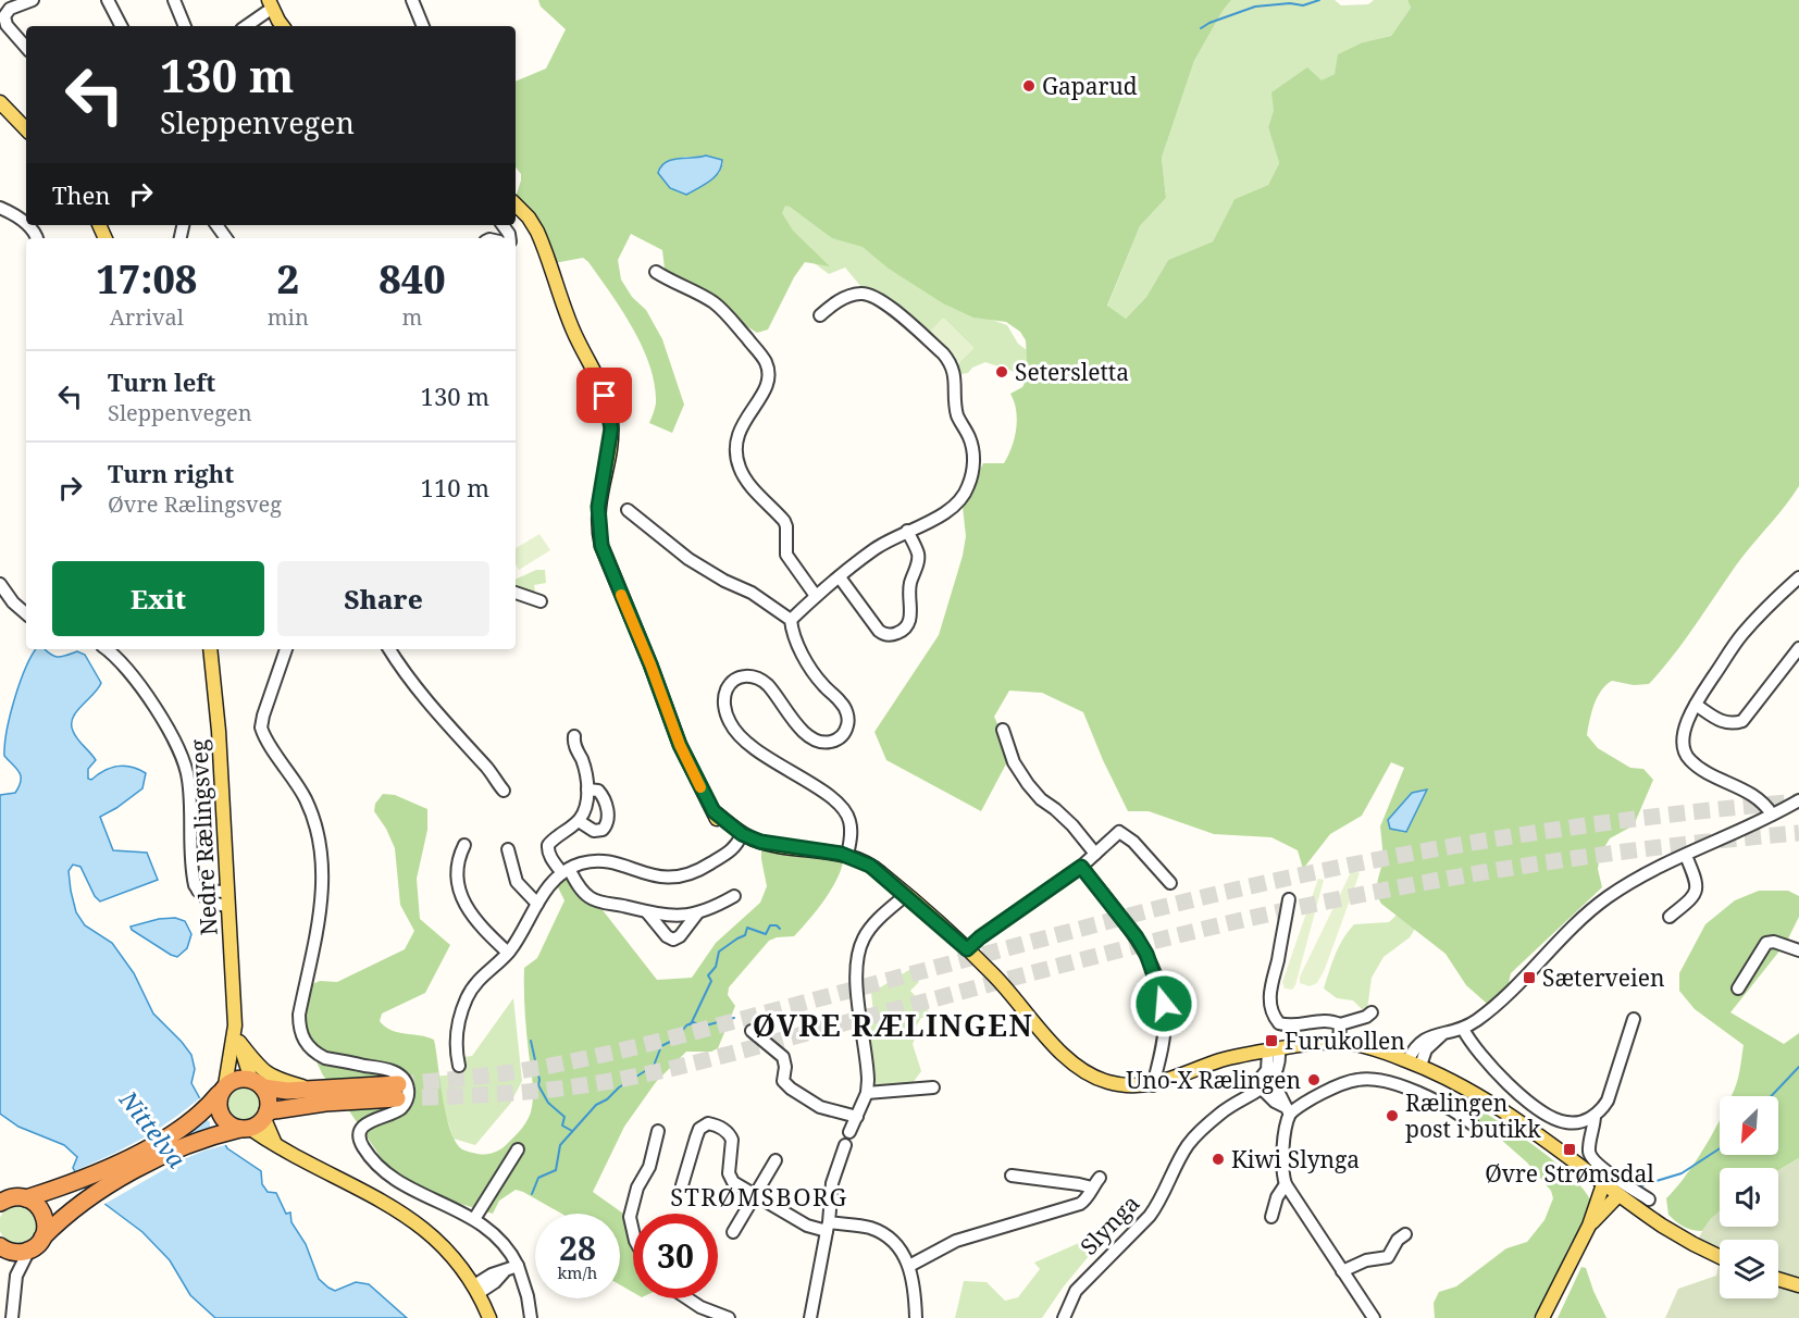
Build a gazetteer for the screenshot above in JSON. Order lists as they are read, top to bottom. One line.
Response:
{"streets":{"main road":["Nedre Rælingsveg"],"street":["Slynga"]},"districts":["ØVRE RÆLINGEN","STRØMSBORG"],"water":["Nittelva"],"places":{"other":["Gaparud","Setersletta","Uno-X Rælingen","Rælingen post i butikk","Kiwi Slynga"],"transit":["Sæterveien","Furukollen","Øvre Strømsdal"]},"north":"bottom left","page":{"turn":["130 m","Sleppenvegen"],"then":"Then","eta":["17:08","Arrival","2","min","840","m"],"list":[{"name":"Turn left","note":"Sleppenvegen","value":"130 m"},{"name":"Turn right","note":"Øvre Rælingsveg","value":"110 m"}],"buttons":["Exit","Share"],"speed":"28 km/h","limit":"30"}}
